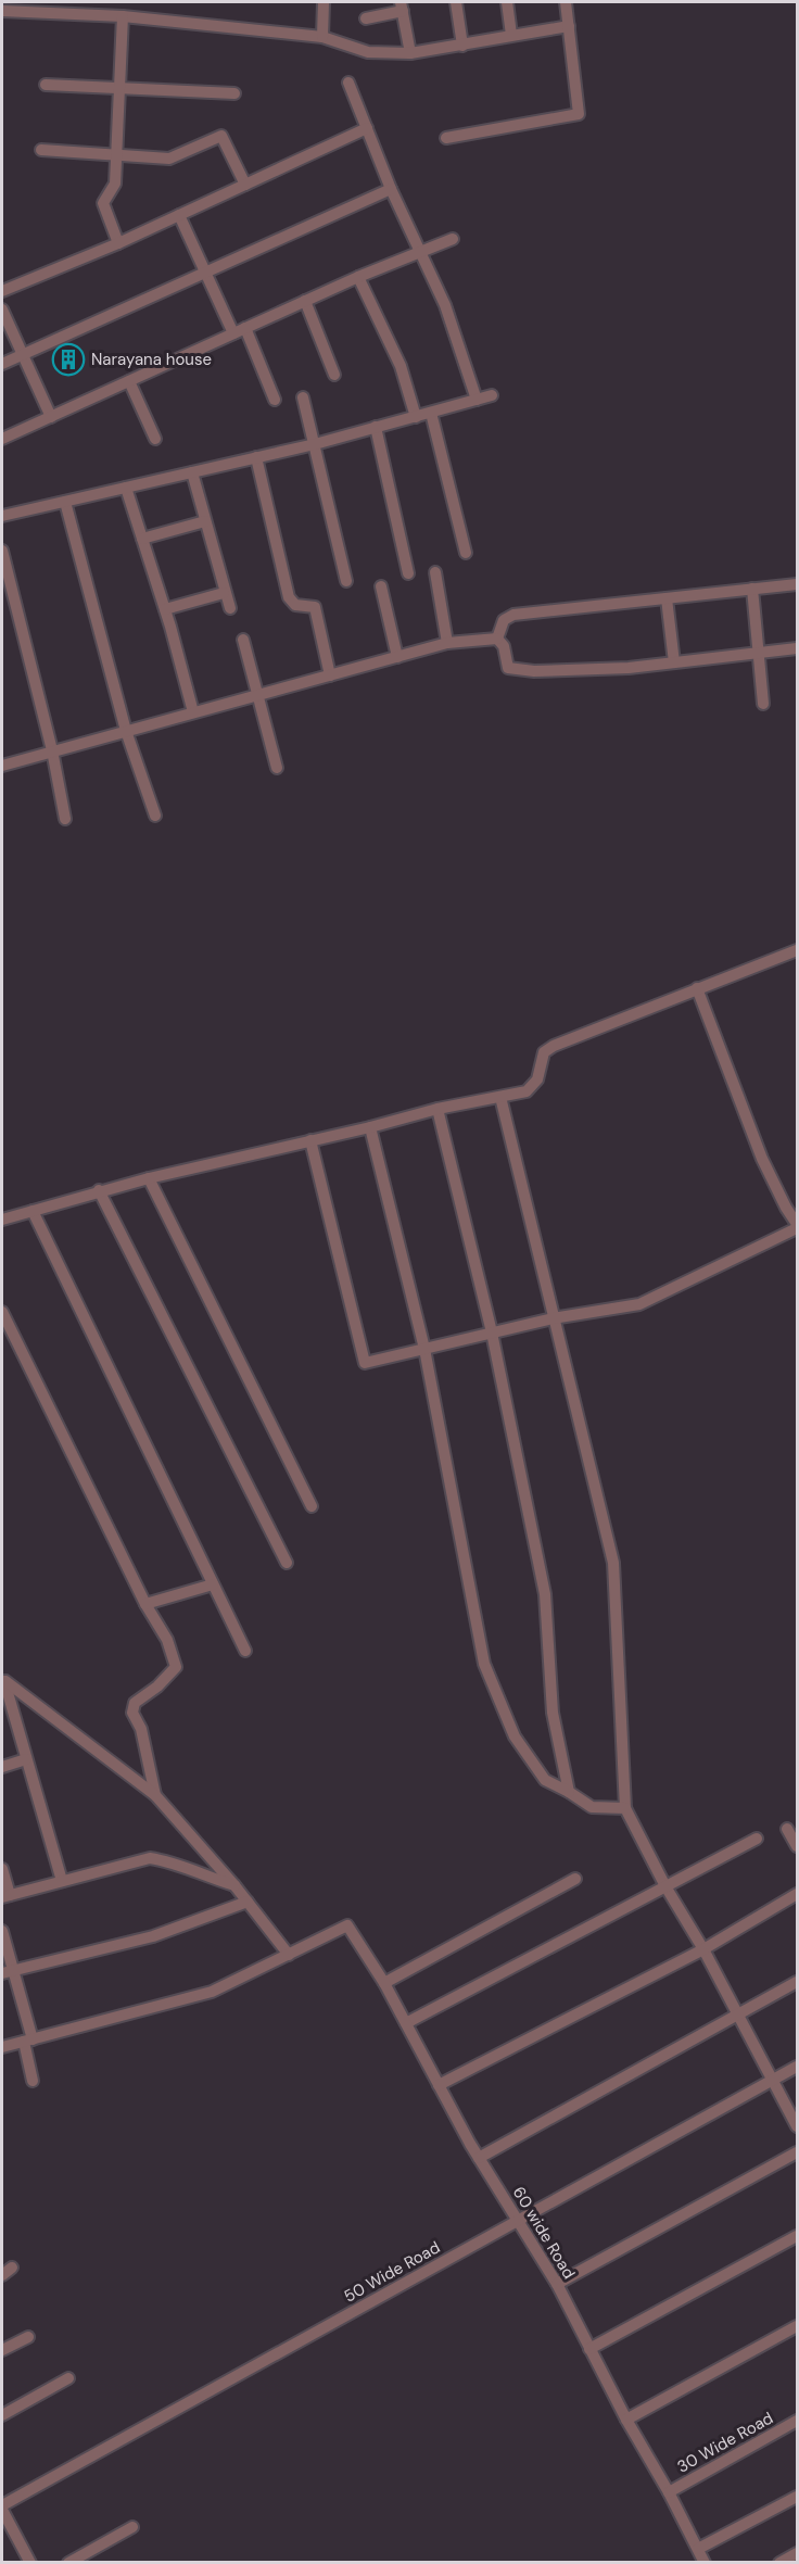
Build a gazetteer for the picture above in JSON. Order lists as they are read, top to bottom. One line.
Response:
{"streets":{"street":["60 wide Road","50 Wide Road","30 Wide Road"]},"crossings":[["60 wide Road","50 Wide Road"],["60 wide Road","30 Wide Road"]],"places":{"building":["Narayana house"]}}
